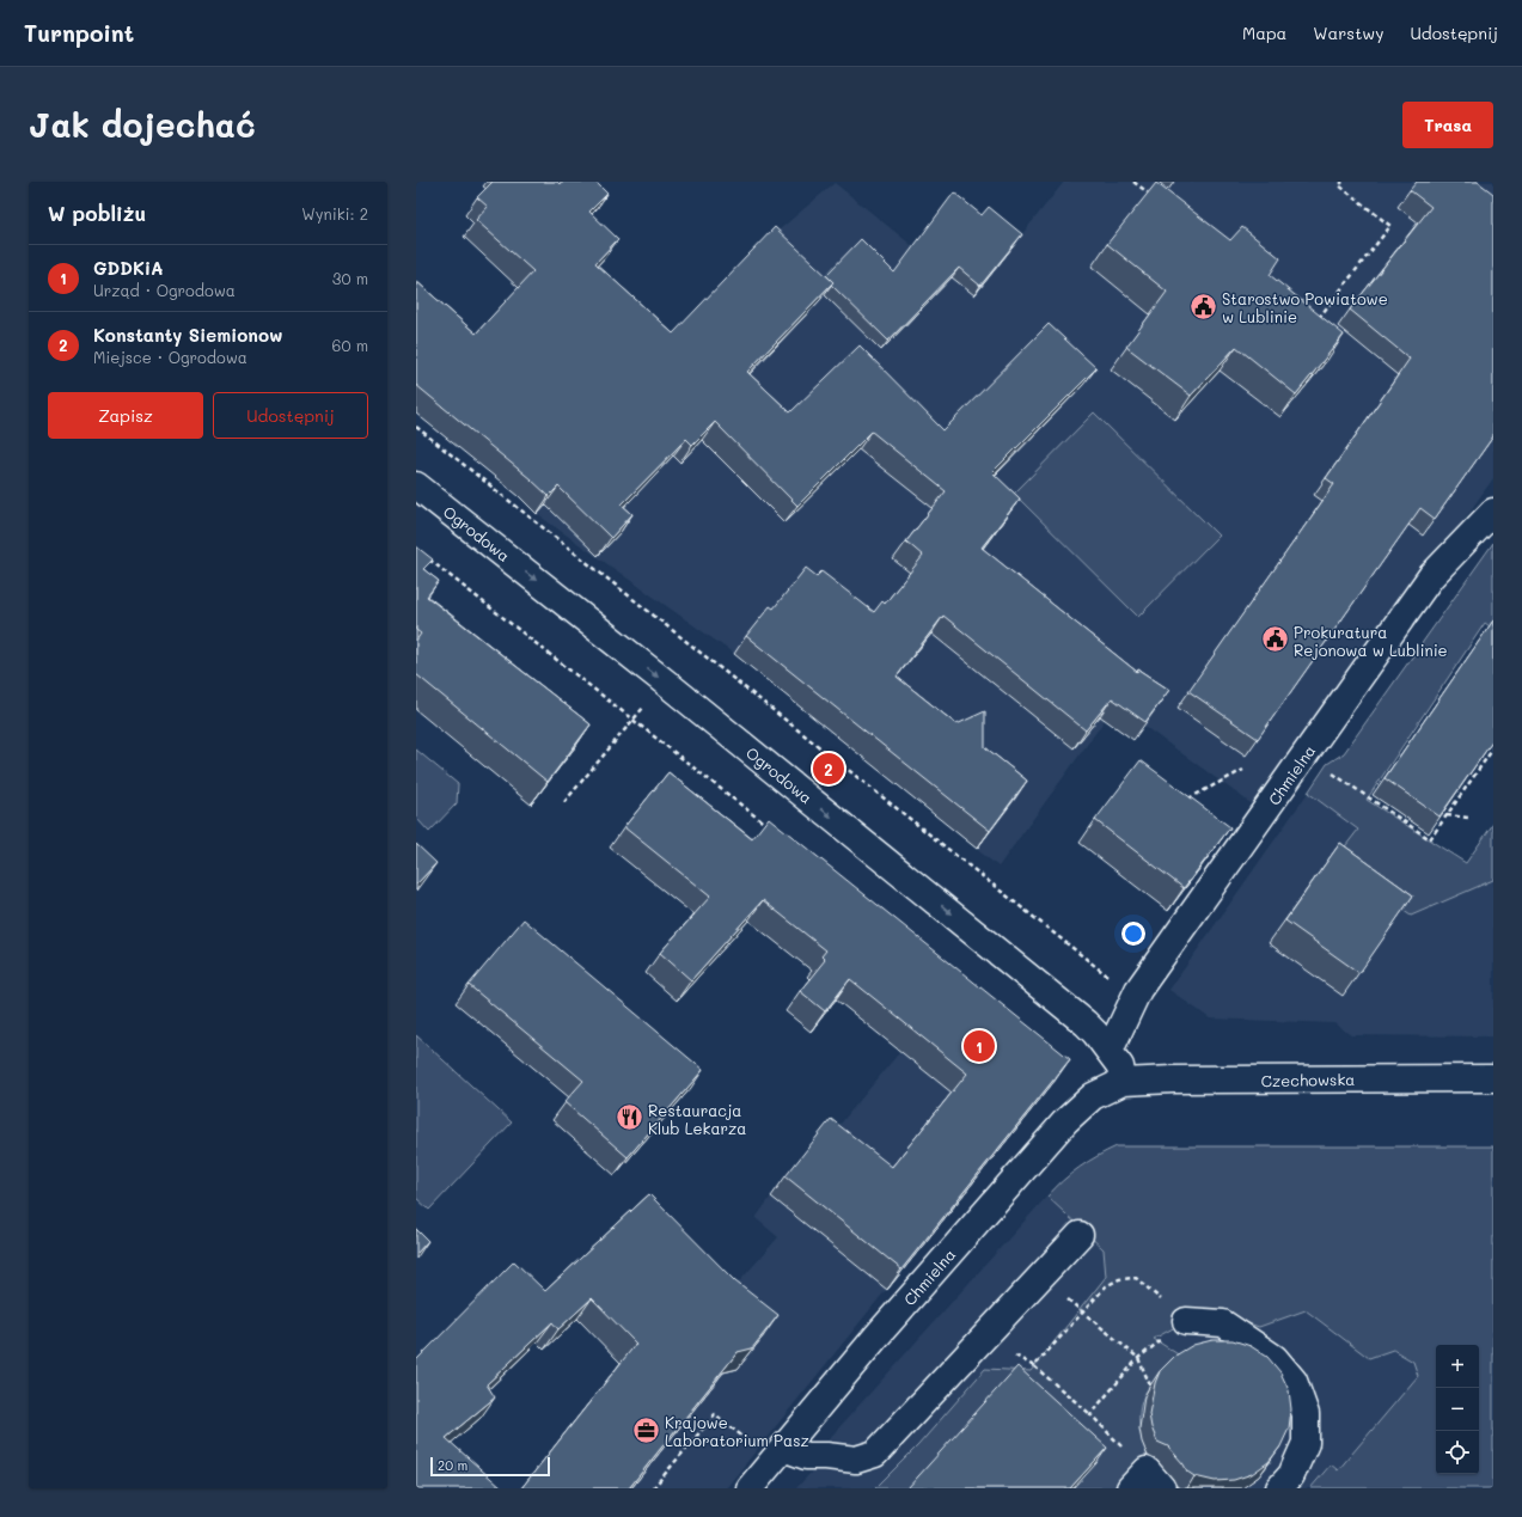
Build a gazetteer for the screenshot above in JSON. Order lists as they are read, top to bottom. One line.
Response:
{"streets":{"street":["Ogrodowa","Chmielna","Czechowska"]},"crossings":[["Ogrodowa","Chmielna"],["Ogrodowa","Czechowska"],["Chmielna","Czechowska"]],"one_way":["Ogrodowa"],"places":{"public building":["Starostwo Powiatowe w Lublinie","Prokuratura Rejonowa w Lublinie"],"restaurant":["Restauracja Klub Lekarza"],"office":["Krajowe Laboratorium Pasz"]},"scale_bar":"20 m","page":{"header":"Turnpoint","nav":["Mapa","Warstwy","Udostępnij"],"buttons":["Trasa",["Zapisz","Udostępnij"]],"title":"Jak dojechać","heading":["W pobliżu","Wyniki: 2"],"list":[{"mark":"1","name":"GDDKiA","note":"Urząd · Ogrodowa","value":"30 m"},{"mark":"2","name":"Konstanty Siemionow","note":"Miejsce · Ogrodowa","value":"60 m"}],"pins":["2","1"],"map_buttons":["+","−"],"scale":"20 m"}}
